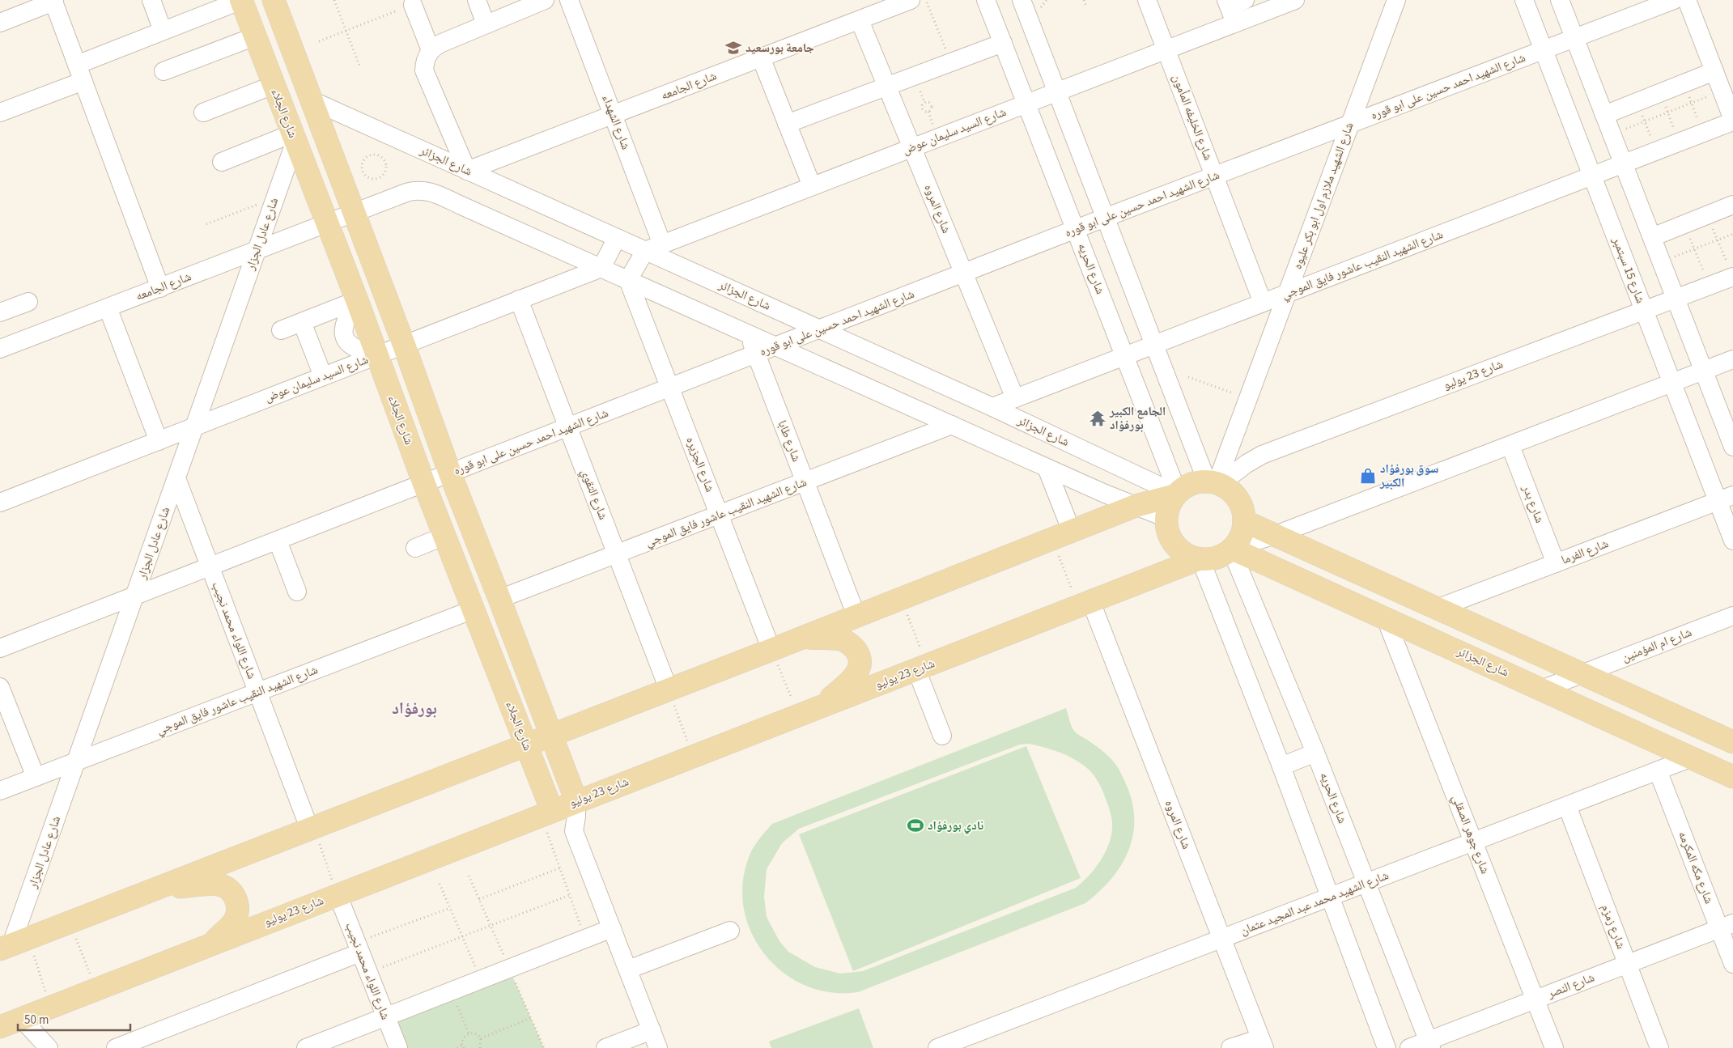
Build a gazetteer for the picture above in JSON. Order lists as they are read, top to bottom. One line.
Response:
{"streets":{"main road":["شارع الجلاء","شارع الجزائر","شارع 23 يوليو"],"street":["شارع الجامعه","شارع الشهيد احمد حسين على ابو قوره","شارع الخليفه المأمون","شارع الشهداء","شارع السيد سليمان عوض","شارع الشهيد ملازم اول ابو بكر عليوه","شارع المروه","شارع عادل الجزار","شارع الشهيد النقيب عاشور فايق الموجي","شارع الحريه","شارع 15 سبتمبر","شارع طابا","شارع الجزيره","شارع التقوي","شارع بدر","شارع الفرما","شارع اللواء محمد نجيب","شارع ام المؤمنين","شارع جوهر الصقلي","شارع مكه المكرمه","شارع الشهيد محمد عبد المجيد عثمان","شارع زمزم","شارع النصر"]},"crossings":[["شارع الجامعه","شارع الجلاء"],["شارع الجامعه","شارع الشهداء"],["شارع الجامعه","شارع الجزائر"],["شارع الجامعه","شارع المروه"],["شارع الجامعه","شارع عادل الجزار"],["شارع الشهيد احمد حسين على ابو قوره","شارع الجلاء"],["شارع الشهيد احمد حسين على ابو قوره","شارع الخليفه المأمون"],["شارع الشهيد احمد حسين على ابو قوره","شارع الجزائر"],["شارع الشهيد احمد حسين على ابو قوره","شارع الشهيد ملازم اول ابو بكر عليوه"],["شارع الشهيد احمد حسين على ابو قوره","شارع المروه"],["شارع الشهيد احمد حسين على ابو قوره","شارع عادل الجزار"],["شارع الشهيد احمد حسين على ابو قوره","شارع الحريه"],["شارع الشهيد احمد حسين على ابو قوره","شارع 15 سبتمبر"],["شارع الشهيد احمد حسين على ابو قوره","شارع طابا"],["شارع الشهيد احمد حسين على ابو قوره","شارع الجزيره"],["شارع الشهيد احمد حسين على ابو قوره","شارع التقوي"],["شارع الشهيد احمد حسين على ابو قوره","شارع اللواء محمد نجيب"],["شارع الجلاء","شارع السيد سليمان عوض"],["شارع الجلاء","شارع الجزائر"],["شارع الجلاء","شارع عادل الجزار"],["شارع الجلاء","شارع الشهيد النقيب عاشور فايق الموجي"],["شارع الجلاء","شارع 23 يوليو"],["شارع الخليفه المأمون","شارع السيد سليمان عوض"],["شارع الخليفه المأمون","شارع الشهيد النقيب عاشور فايق الموجي"],["شارع الشهداء","شارع السيد سليمان عوض"],["شارع الشهداء","شارع الجزائر"],["شارع السيد سليمان عوض","شارع الجزائر"],["شارع السيد سليمان عوض","شارع المروه"],["شارع السيد سليمان عوض","شارع عادل الجزار"],["شارع السيد سليمان عوض","شارع الحريه"],["شارع السيد سليمان عوض","شارع التقوي"],["شارع الجزائر","شارع الشهيد ملازم اول ابو بكر عليوه"],["شارع الجزائر","شارع الشهيد النقيب عاشور فايق الموجي"],["شارع الجزائر","شارع الحريه"],["شارع الجزائر","شارع 23 يوليو"],["شارع الجزائر","شارع ام المؤمنين"],["شارع الجزائر","شارع جوهر الصقلي"],["شارع الجزائر","شارع الشهيد محمد عبد المجيد عثمان"],["شارع الشهيد ملازم اول ابو بكر عليوه","شارع الشهيد النقيب عاشور فايق الموجي"],["شارع الشهيد ملازم اول ابو بكر عليوه","شارع الحريه"],["شارع الشهيد ملازم اول ابو بكر عليوه","شارع 23 يوليو"],["شارع المروه","شارع الشهيد النقيب عاشور فايق الموجي"],["شارع المروه","شارع 23 يوليو"],["شارع المروه","شارع الشهيد محمد عبد المجيد عثمان"],["شارع عادل الجزار","شارع الشهيد النقيب عاشور فايق الموجي"],["شارع عادل الجزار","شارع اللواء محمد نجيب"],["شارع الشهيد النقيب عاشور فايق الموجي","شارع الحريه"],["شارع الشهيد النقيب عاشور فايق الموجي","شارع 15 سبتمبر"],["شارع الشهيد النقيب عاشور فايق الموجي","شارع طابا"],["شارع الشهيد النقيب عاشور فايق الموجي","شارع الجزيره"],["شارع الشهيد النقيب عاشور فايق الموجي","شارع التقوي"],["شارع الشهيد النقيب عاشور فايق الموجي","شارع اللواء محمد نجيب"],["شارع الحريه","شارع 23 يوليو"],["شارع الحريه","شارع الشهيد محمد عبد المجيد عثمان"],["شارع الحريه","شارع النصر"],["شارع 15 سبتمبر","شارع 23 يوليو"],["شارع 15 سبتمبر","شارع الفرما"],["شارع 23 يوليو","شارع اللواء محمد نجيب"],["شارع بدر","شارع الفرما"],["شارع جوهر الصقلي","شارع الشهيد محمد عبد المجيد عثمان"],["شارع جوهر الصقلي","شارع النصر"],["شارع مكه المكرمه","شارع الشهيد محمد عبد المجيد عثمان"],["شارع مكه المكرمه","شارع النصر"],["شارع الشهيد محمد عبد المجيد عثمان","شارع زمزم"],["شارع زمزم","شارع النصر"]],"districts":["بورفؤاد"],"places":{"school or university":["جامعة بورسعيد"],"temple":["الجامع الكبير بورفؤاد"],"shop":["سوق بورفؤاد الكبير"],"sports":["نادي بورفؤاد"]},"scale_bar":"50 m"}
